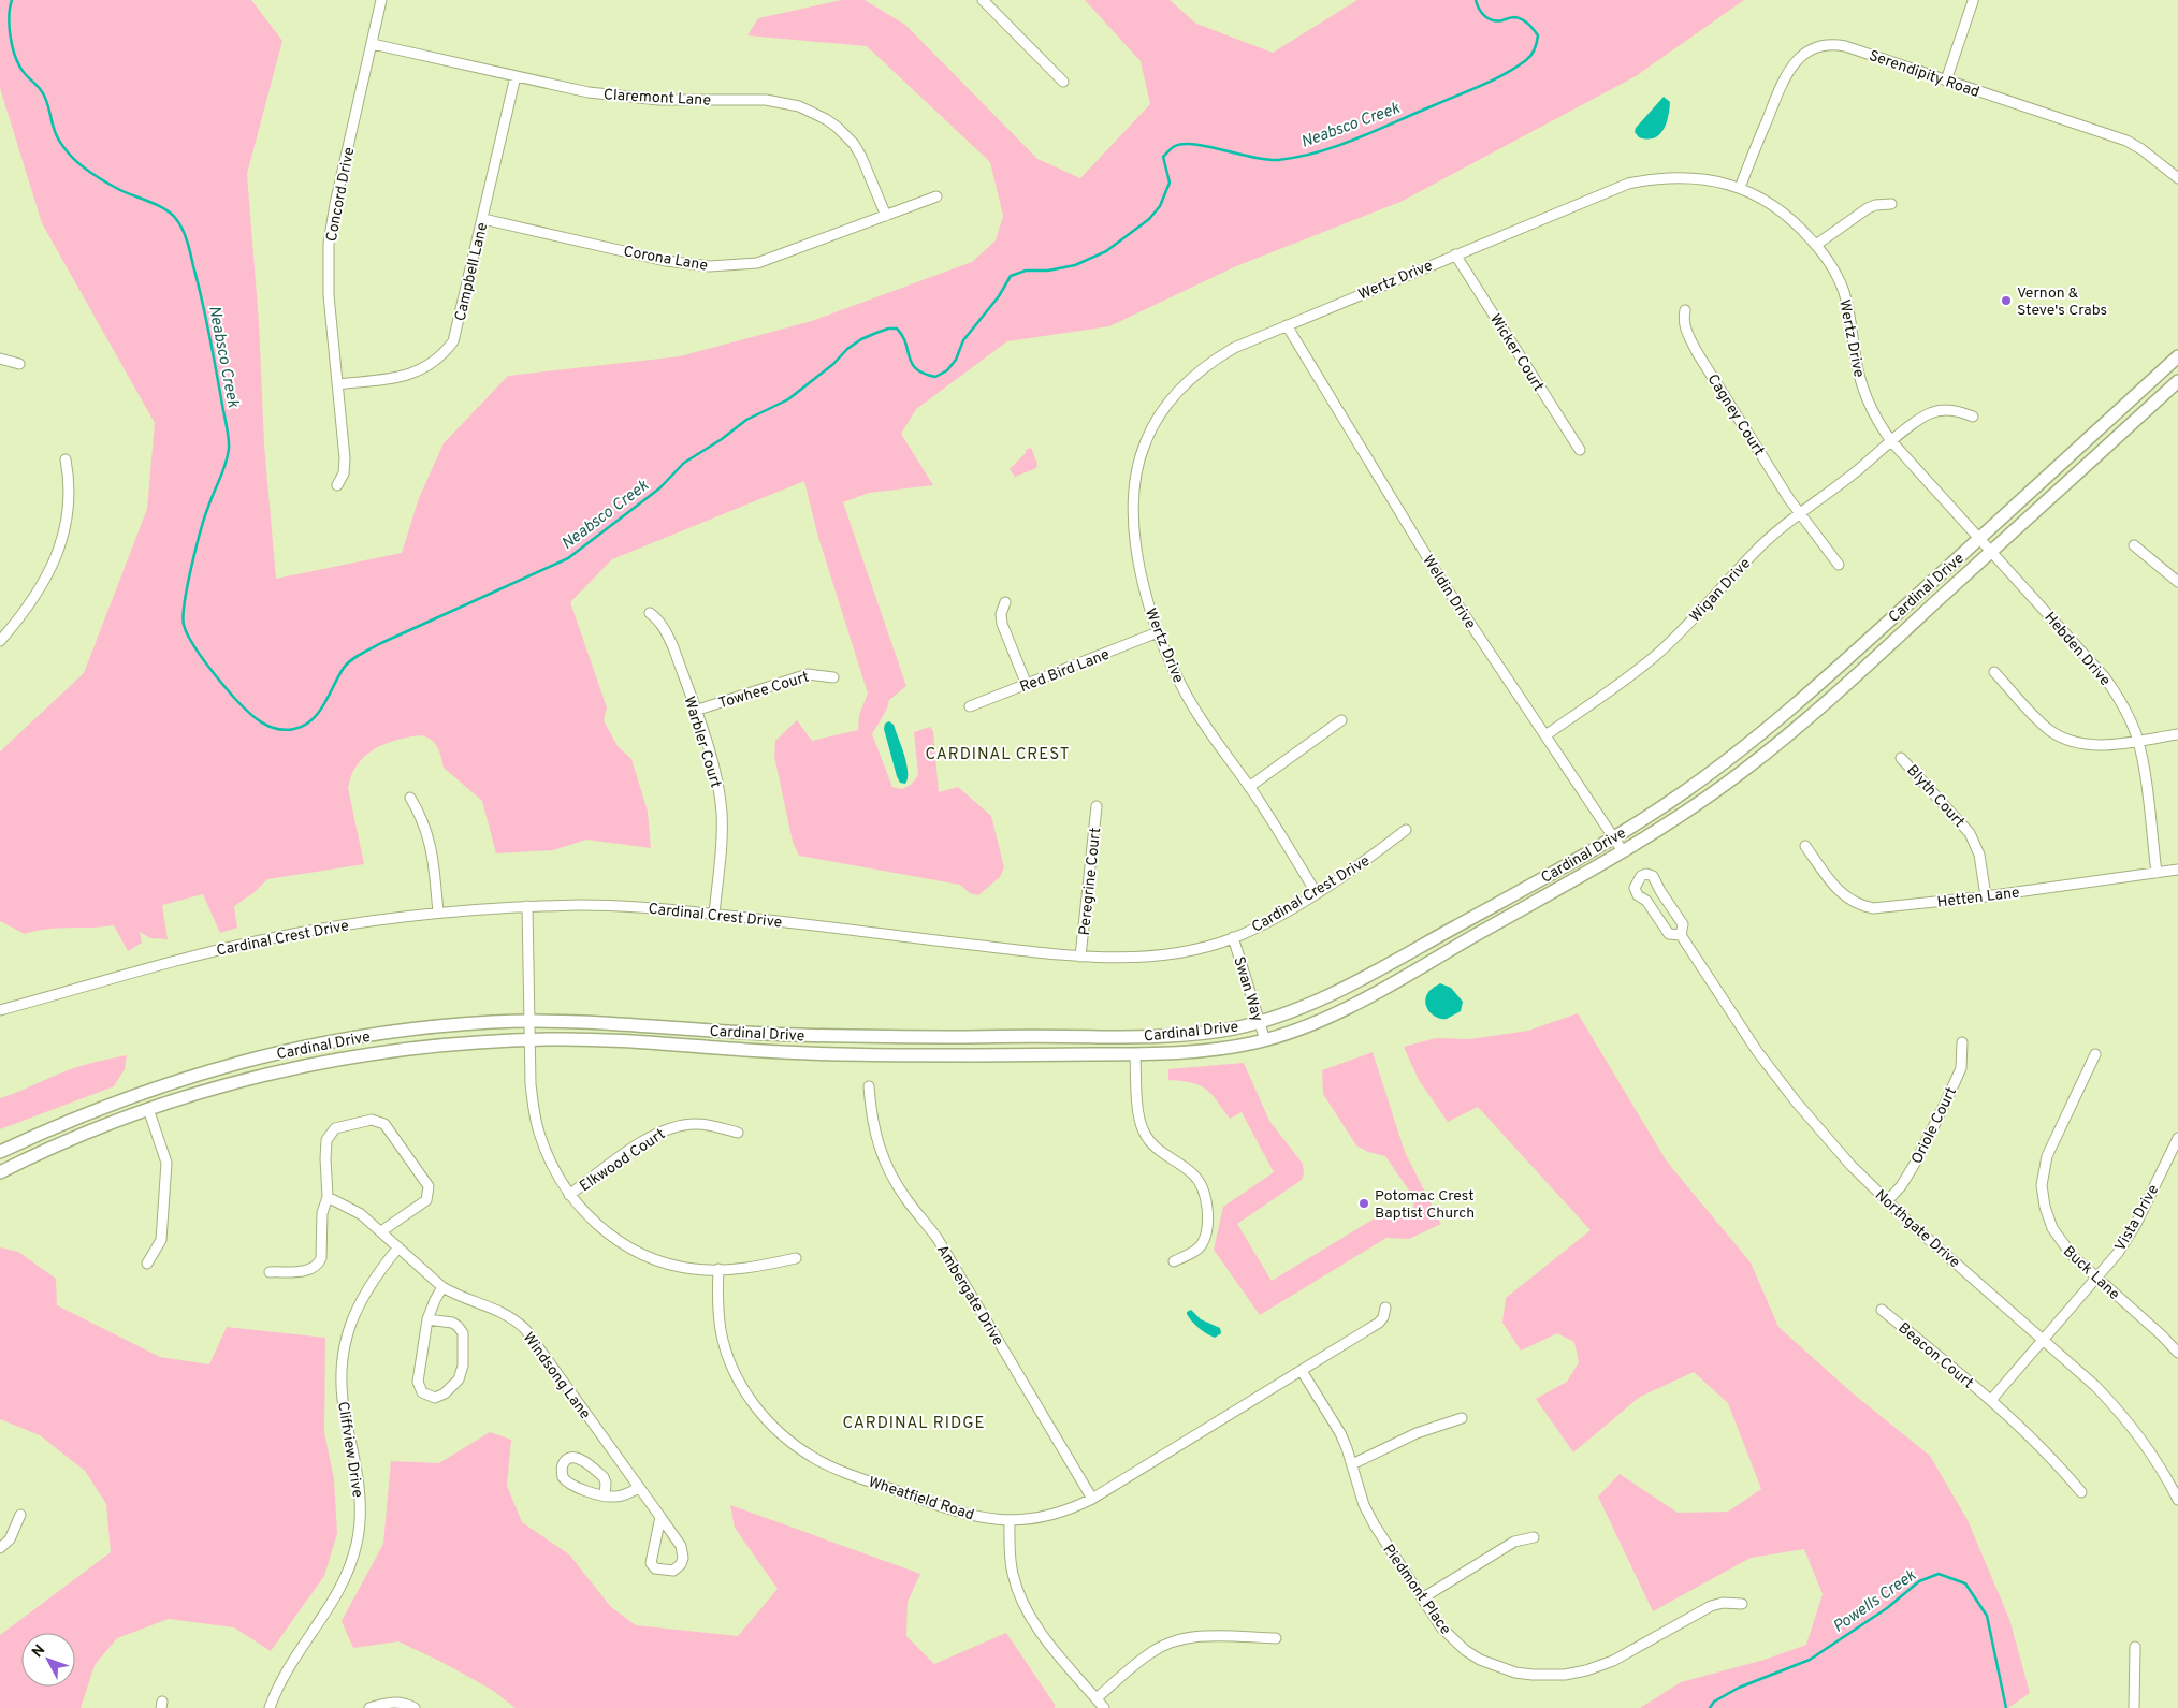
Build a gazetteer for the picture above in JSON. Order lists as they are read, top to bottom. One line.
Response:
{"streets":{"main road":["Cardinal Drive"],"street":["Serendipity Road","Claremont Lane","Concord Drive","Corona Lane","Campbell Lane","Wertz Drive","Wicker Court","Cagney Court","Wigan Drive","Weldin Drive","Hebden Drive","Red Bird Lane","Towhee Court","Warbler Court","Blyth Court","Peregrine Court","Cardinal Crest Drive","Hetten Lane","Swan Way","Oriole Court","Elkwood Court","Vista Drive","Northgate Drive","Buck Lane","Ambergate Drive","Beacon Court","Windsong Lane","Cliffview Drive","Wheatfield Road","Piedmont Place"]},"crossings":[["Serendipity Road","Wertz Drive"],["Claremont Lane","Concord Drive"],["Claremont Lane","Corona Lane"],["Claremont Lane","Campbell Lane"],["Concord Drive","Campbell Lane"],["Corona Lane","Campbell Lane"],["Wertz Drive","Wicker Court"],["Wertz Drive","Cardinal Drive"],["Wertz Drive","Wigan Drive"],["Wertz Drive","Weldin Drive"],["Wertz Drive","Hebden Drive"],["Wertz Drive","Red Bird Lane"],["Wertz Drive","Cardinal Crest Drive"],["Cagney Court","Wigan Drive"],["Cardinal Drive","Weldin Drive"],["Cardinal Drive","Hebden Drive"],["Cardinal Drive","Swan Way"],["Wigan Drive","Weldin Drive"],["Hebden Drive","Hetten Lane"],["Towhee Court","Warbler Court"],["Warbler Court","Cardinal Crest Drive"],["Blyth Court","Hetten Lane"],["Peregrine Court","Cardinal Crest Drive"],["Cardinal Crest Drive","Swan Way"],["Oriole Court","Northgate Drive"],["Vista Drive","Northgate Drive"],["Vista Drive","Buck Lane"],["Ambergate Drive","Wheatfield Road"],["Windsong Lane","Cliffview Drive"],["Wheatfield Road","Piedmont Place"]],"districts":["CARDINAL CREST","CARDINAL RIDGE"],"water":["Neabsco Creek","Powells Creek"],"places":["Vernon & Steve's Crabs","Potomac Crest Baptist Church"],"north":"top left"}
